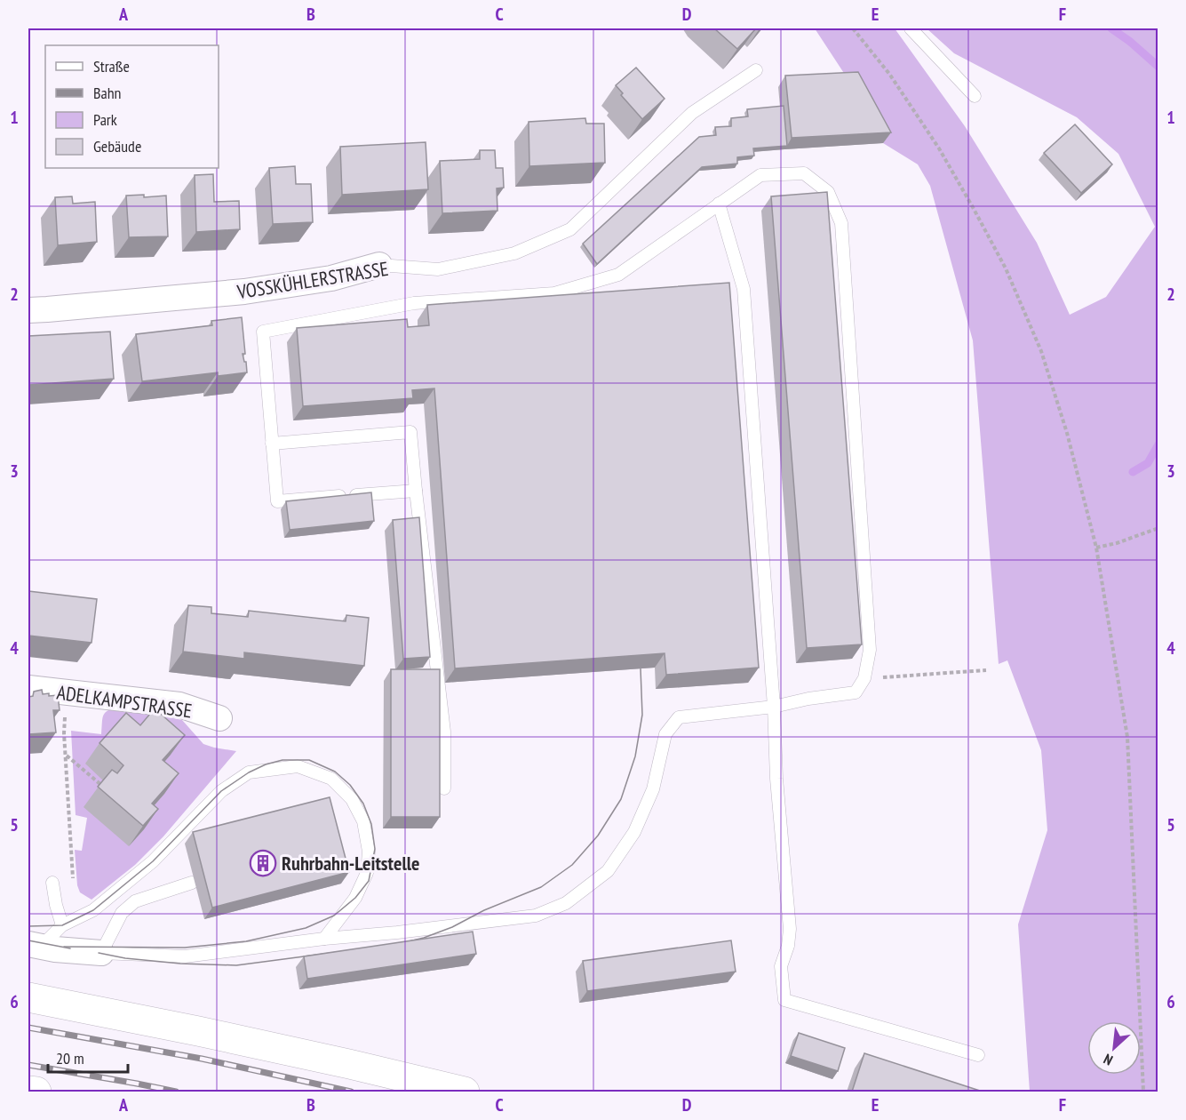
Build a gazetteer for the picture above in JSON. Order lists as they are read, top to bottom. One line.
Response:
{"streets":{"street":["VOSSKÜHLERSTRASSE","ADELKAMPSTRASSE"]},"places":{"building":["Ruhrbahn-Leitstelle"]},"legend":["Straße","Bahn","Park","Gebäude"],"scale_bar":"20 m","north":"bottom left","grid":{"columns":["A","B","C","D","E","F"],"rows":["1","2","3","4","5","6"]}}
